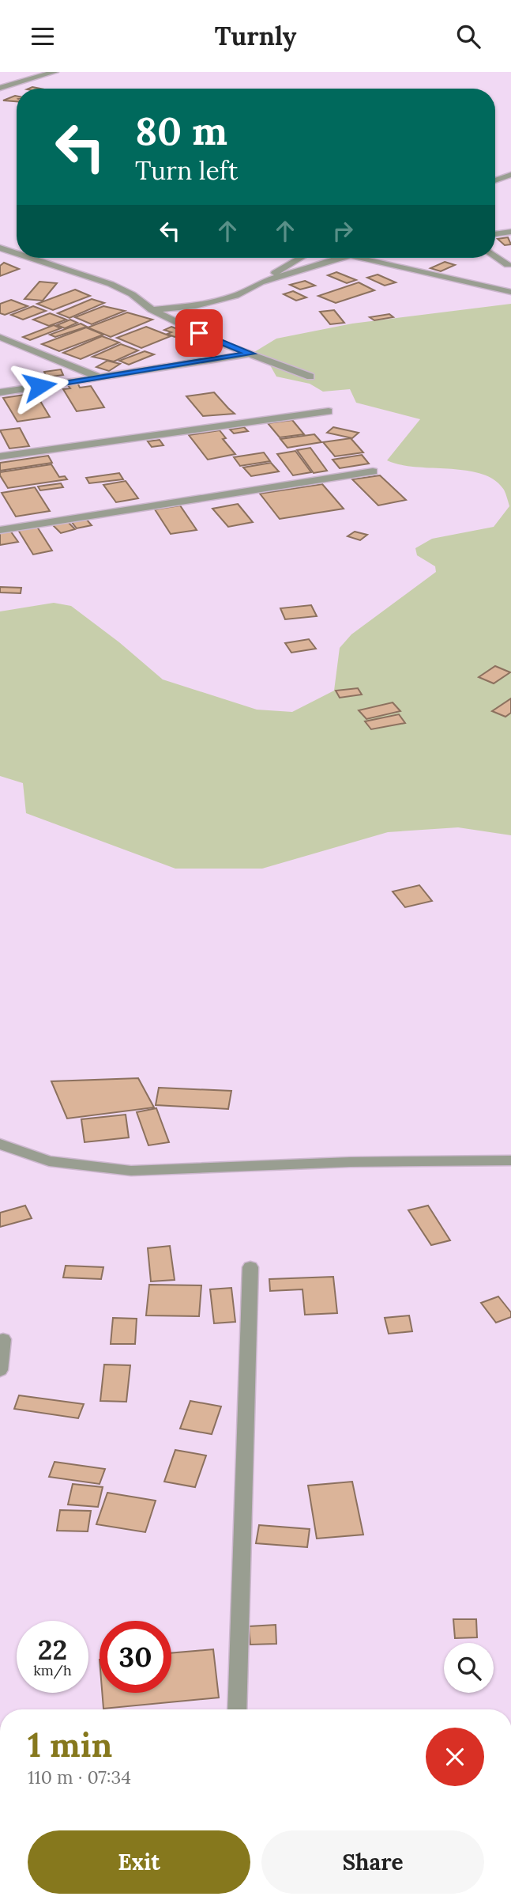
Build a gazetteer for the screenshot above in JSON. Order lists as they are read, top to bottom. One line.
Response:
{"page":{"header":"Turnly","turn":["80 m","Turn left"],"speed":"22 km/h","limit":"30","heading":["1 min","110 m · 07:34"],"buttons":["Exit","Share"]}}
